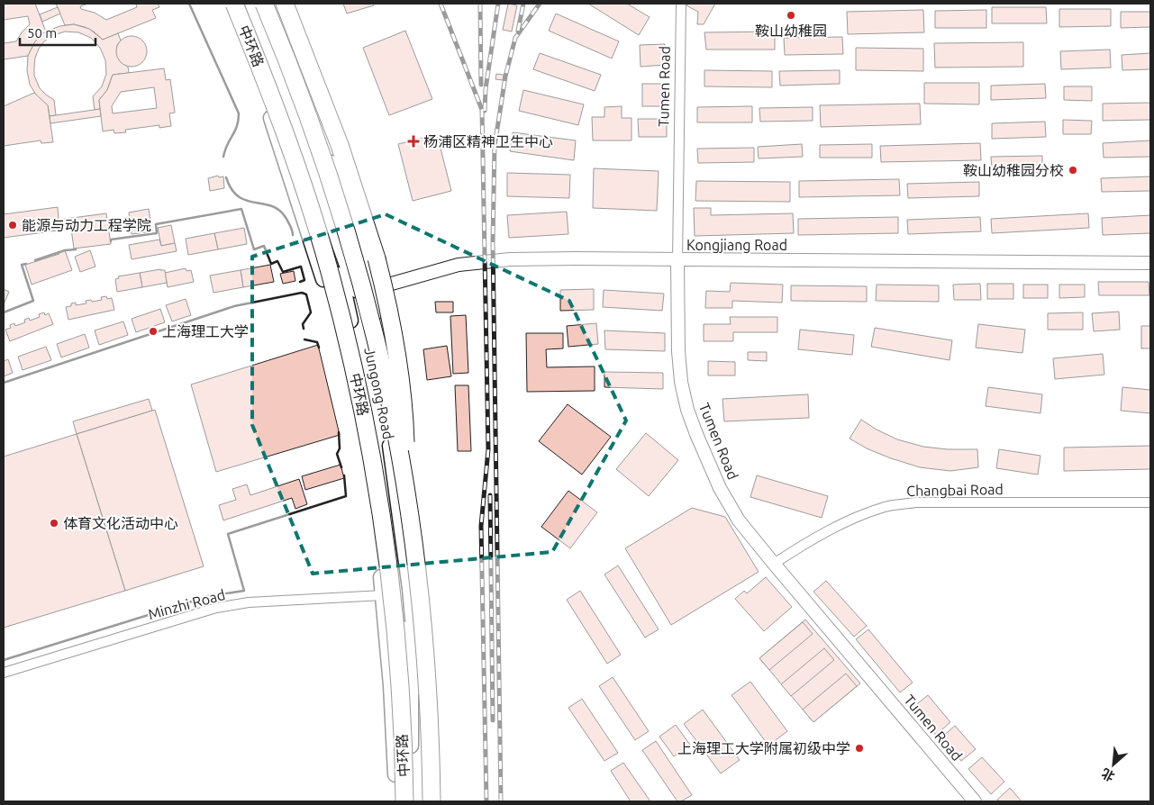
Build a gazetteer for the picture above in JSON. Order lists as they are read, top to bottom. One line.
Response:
{"streets":{"highway":["中环路"],"main road":["Tumen Road","Kongjiang Road","Jungong Road"],"street":["Changbai Road","Minzhi Road"]},"crossings":[["Tumen Road","Kongjiang Road"],["Tumen Road","Changbai Road"],["Kongjiang Road","Jungong Road"],["Jungong Road","Minzhi Road"]],"places":{"other":["鞍山幼稚园","鞍山幼稚园分校","能源与动力工程学院","上海理工大学","体育文化活动中心","上海理工大学附属初级中学"],"health":["杨浦区精神卫生中心"]},"scale_bar":"50 m","north":"bottom left"}
